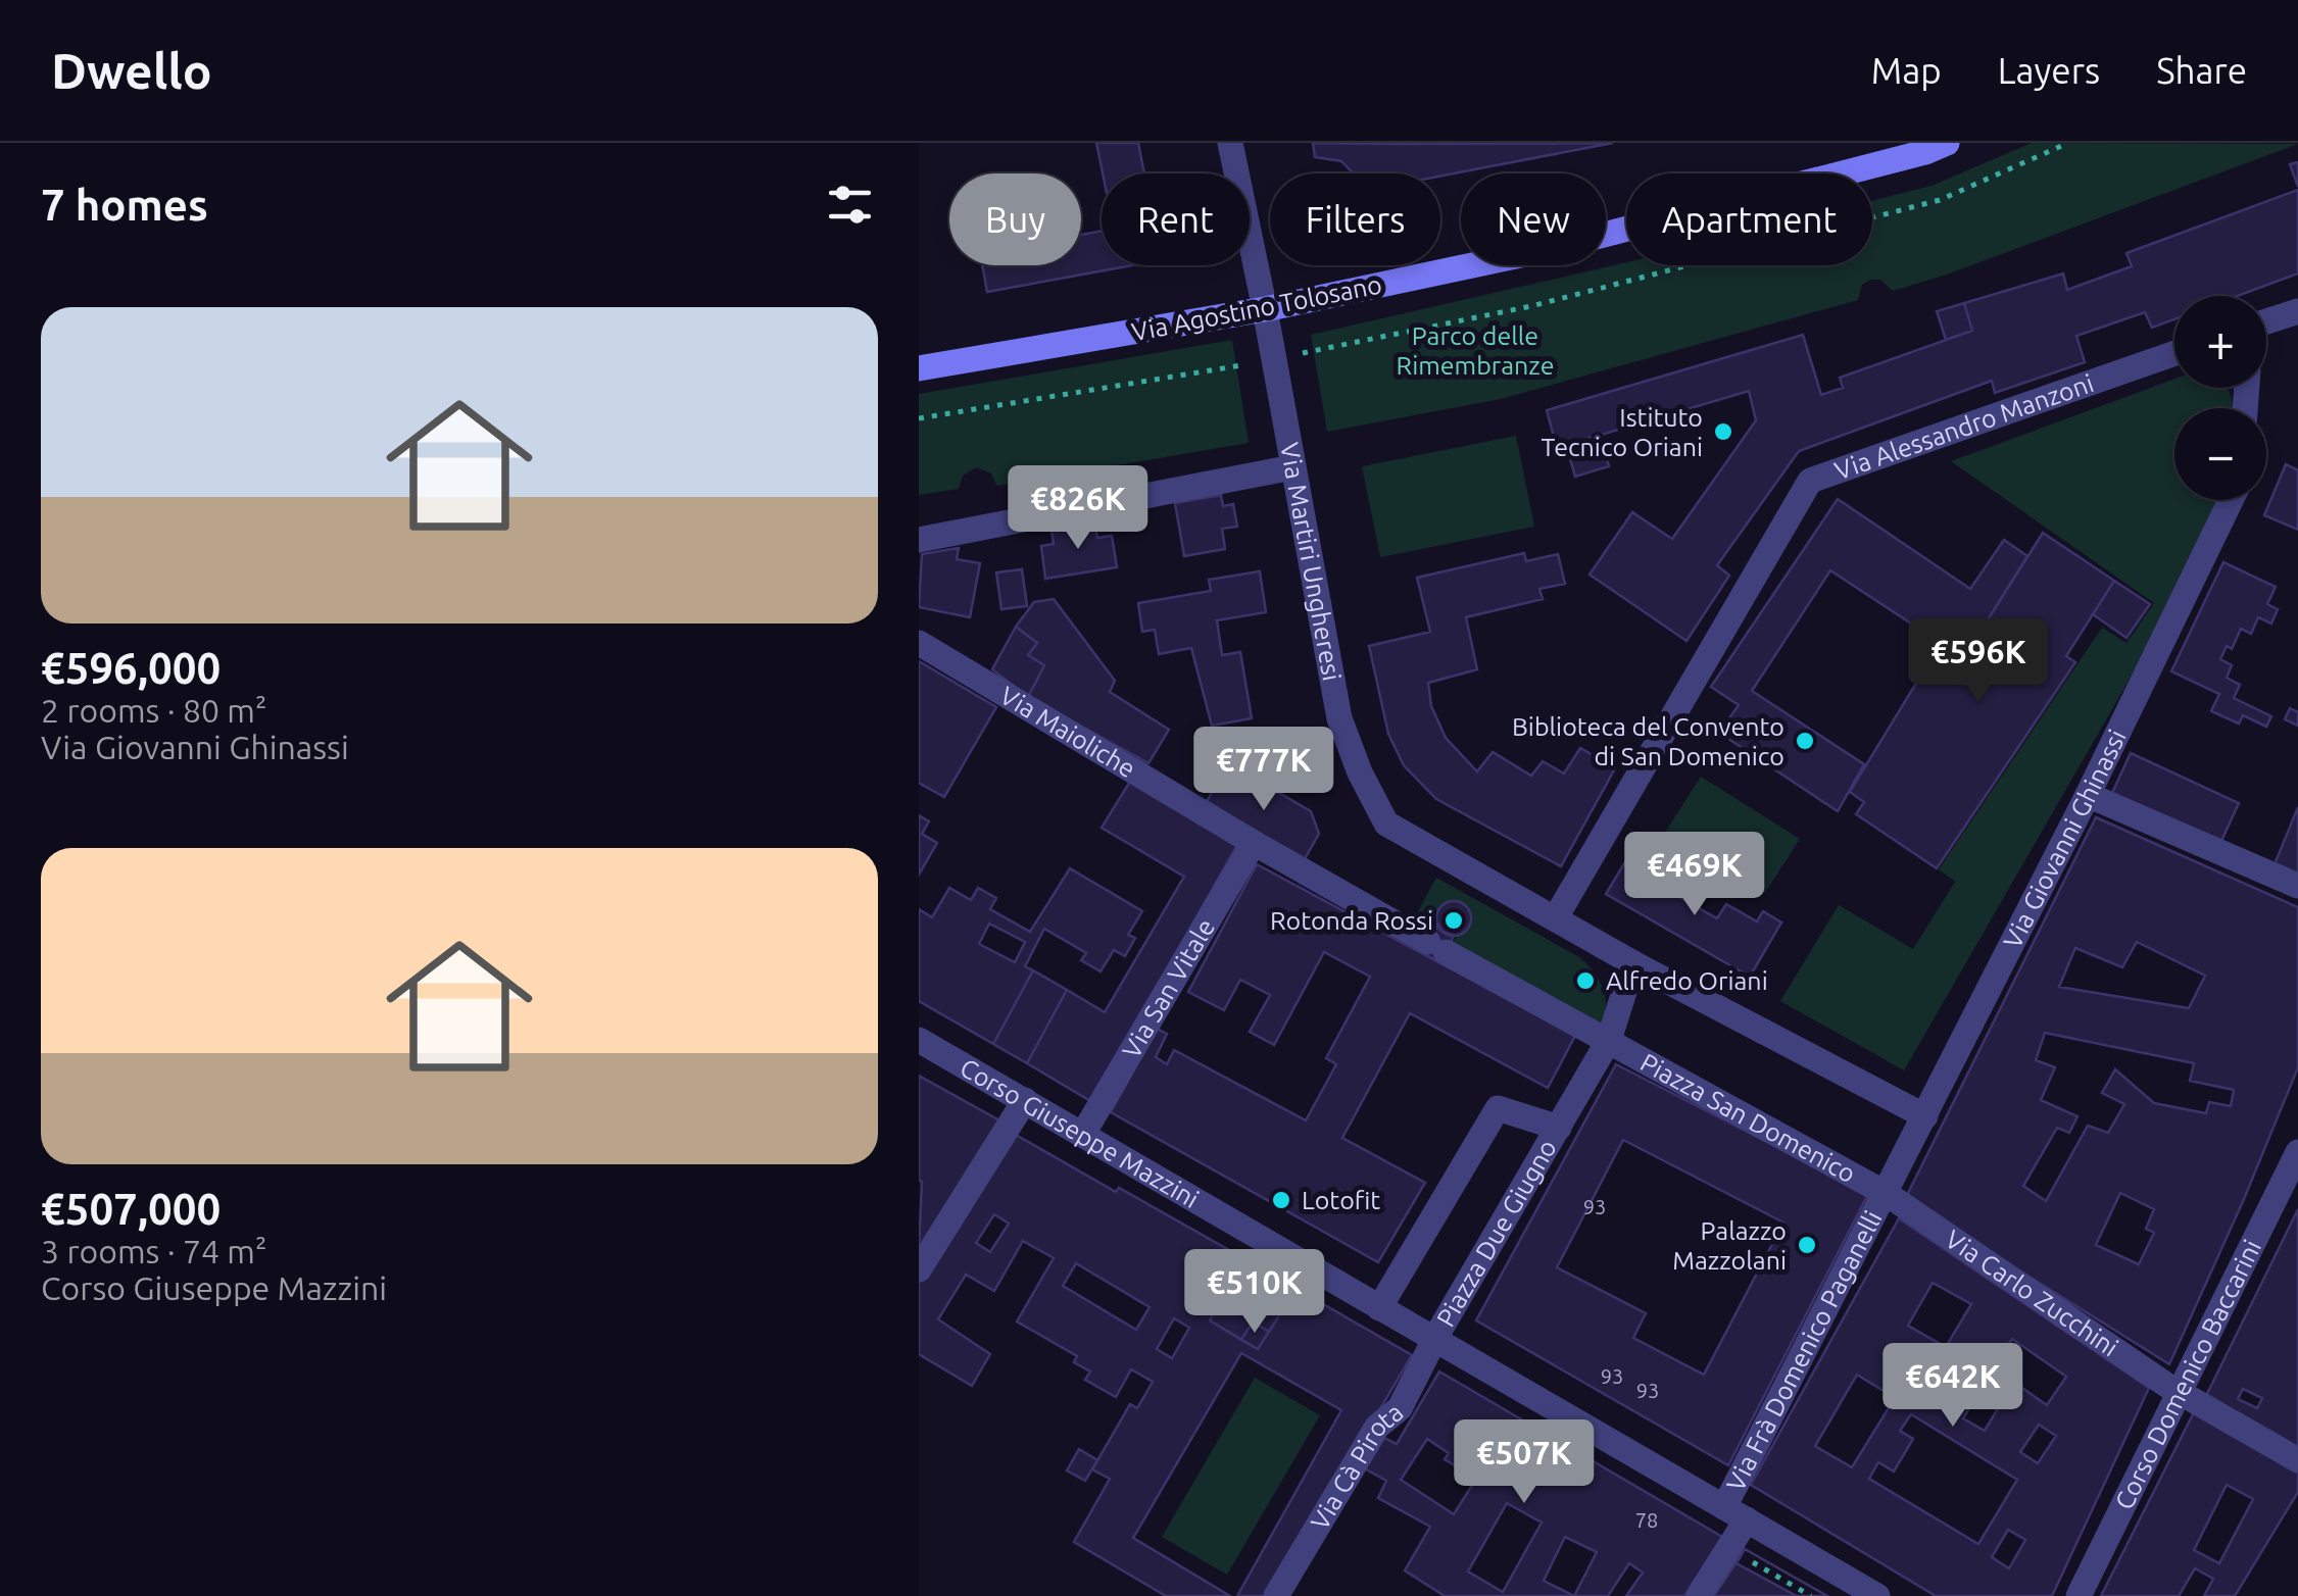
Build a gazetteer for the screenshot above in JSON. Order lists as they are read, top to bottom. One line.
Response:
{"streets":{"main road":["Via Agostino Tolosano"],"street":["Via Alessandro Manzoni","Via Martiri Ungheresi","Via Maioliche","Via Giovanni Ghinassi","Via San Vitale","Piazza San Domenico","Corso Giuseppe Mazzini","Piazza Due Giugno","Via Carlo Zucchini","Via Frà Domenico Paganelli","Corso Domenico Baccarini","Via Cà Pirota"]},"crossings":[["Via Agostino Tolosano","Via Martiri Ungheresi"],["Via Alessandro Manzoni","Via Martiri Ungheresi"],["Via Martiri Ungheresi","Via Giovanni Ghinassi"],["Via Martiri Ungheresi","Piazza Due Giugno"],["Via Maioliche","Via San Vitale"],["Via Maioliche","Piazza San Domenico"],["Via Maioliche","Piazza Due Giugno"],["Via Giovanni Ghinassi","Piazza San Domenico"],["Via Giovanni Ghinassi","Via Carlo Zucchini"],["Via Giovanni Ghinassi","Via Frà Domenico Paganelli"],["Via San Vitale","Corso Giuseppe Mazzini"],["Piazza San Domenico","Piazza Due Giugno"],["Piazza San Domenico","Via Carlo Zucchini"],["Piazza San Domenico","Via Frà Domenico Paganelli"],["Corso Giuseppe Mazzini","Piazza Due Giugno"],["Corso Giuseppe Mazzini","Via Frà Domenico Paganelli"],["Corso Giuseppe Mazzini","Via Cà Pirota"],["Piazza Due Giugno","Via Cà Pirota"],["Via Carlo Zucchini","Via Frà Domenico Paganelli"],["Via Carlo Zucchini","Corso Domenico Baccarini"]],"parks":["Parco delle Rimembranze"],"places":["Istituto Tecnico Oriani","Biblioteca del Convento di San Domenico","Rotonda Rossi","Alfredo Oriani","Lotofit","Palazzo Mazzolani"],"house_numbers":["93","93","93","78"],"page":{"header":"Dwello","nav":["Map","Layers","Share"],"heading":"7 homes","chip":["Buy","Rent","Filters","New","Apartment"],"list":[{"name":"€596,000","note":"2 rooms · 80 m² · Via Giovanni Ghinassi"},{"name":"€507,000","note":"3 rooms · 74 m² · Corso Giuseppe Mazzini"}],"map_buttons":["+","−"],"price":["€826K","€596K","€777K","€469K","€510K","€642K","€507K"]}}
